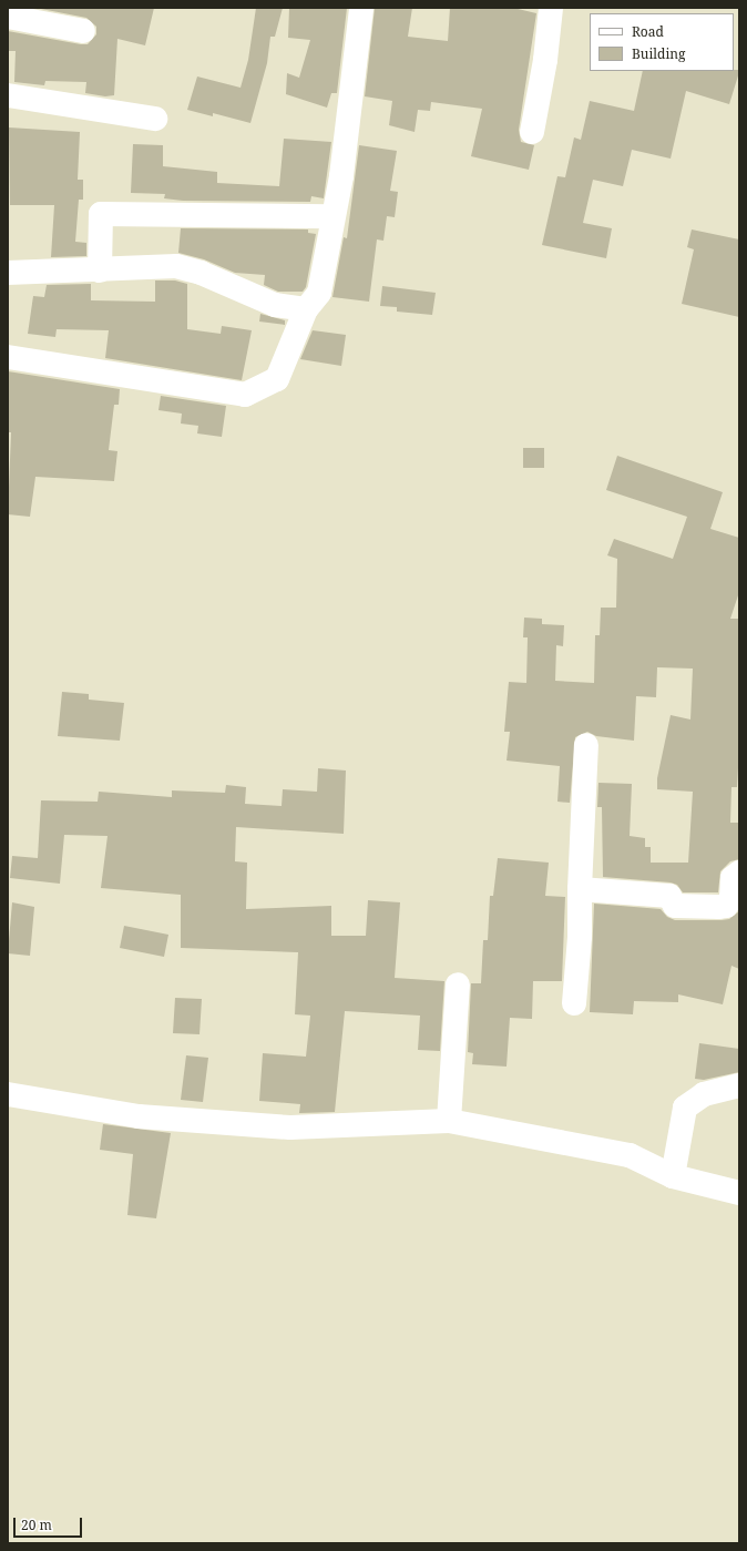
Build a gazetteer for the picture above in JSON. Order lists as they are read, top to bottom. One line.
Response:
{"legend":["Road","Building"],"scale_bar":"20 m"}
